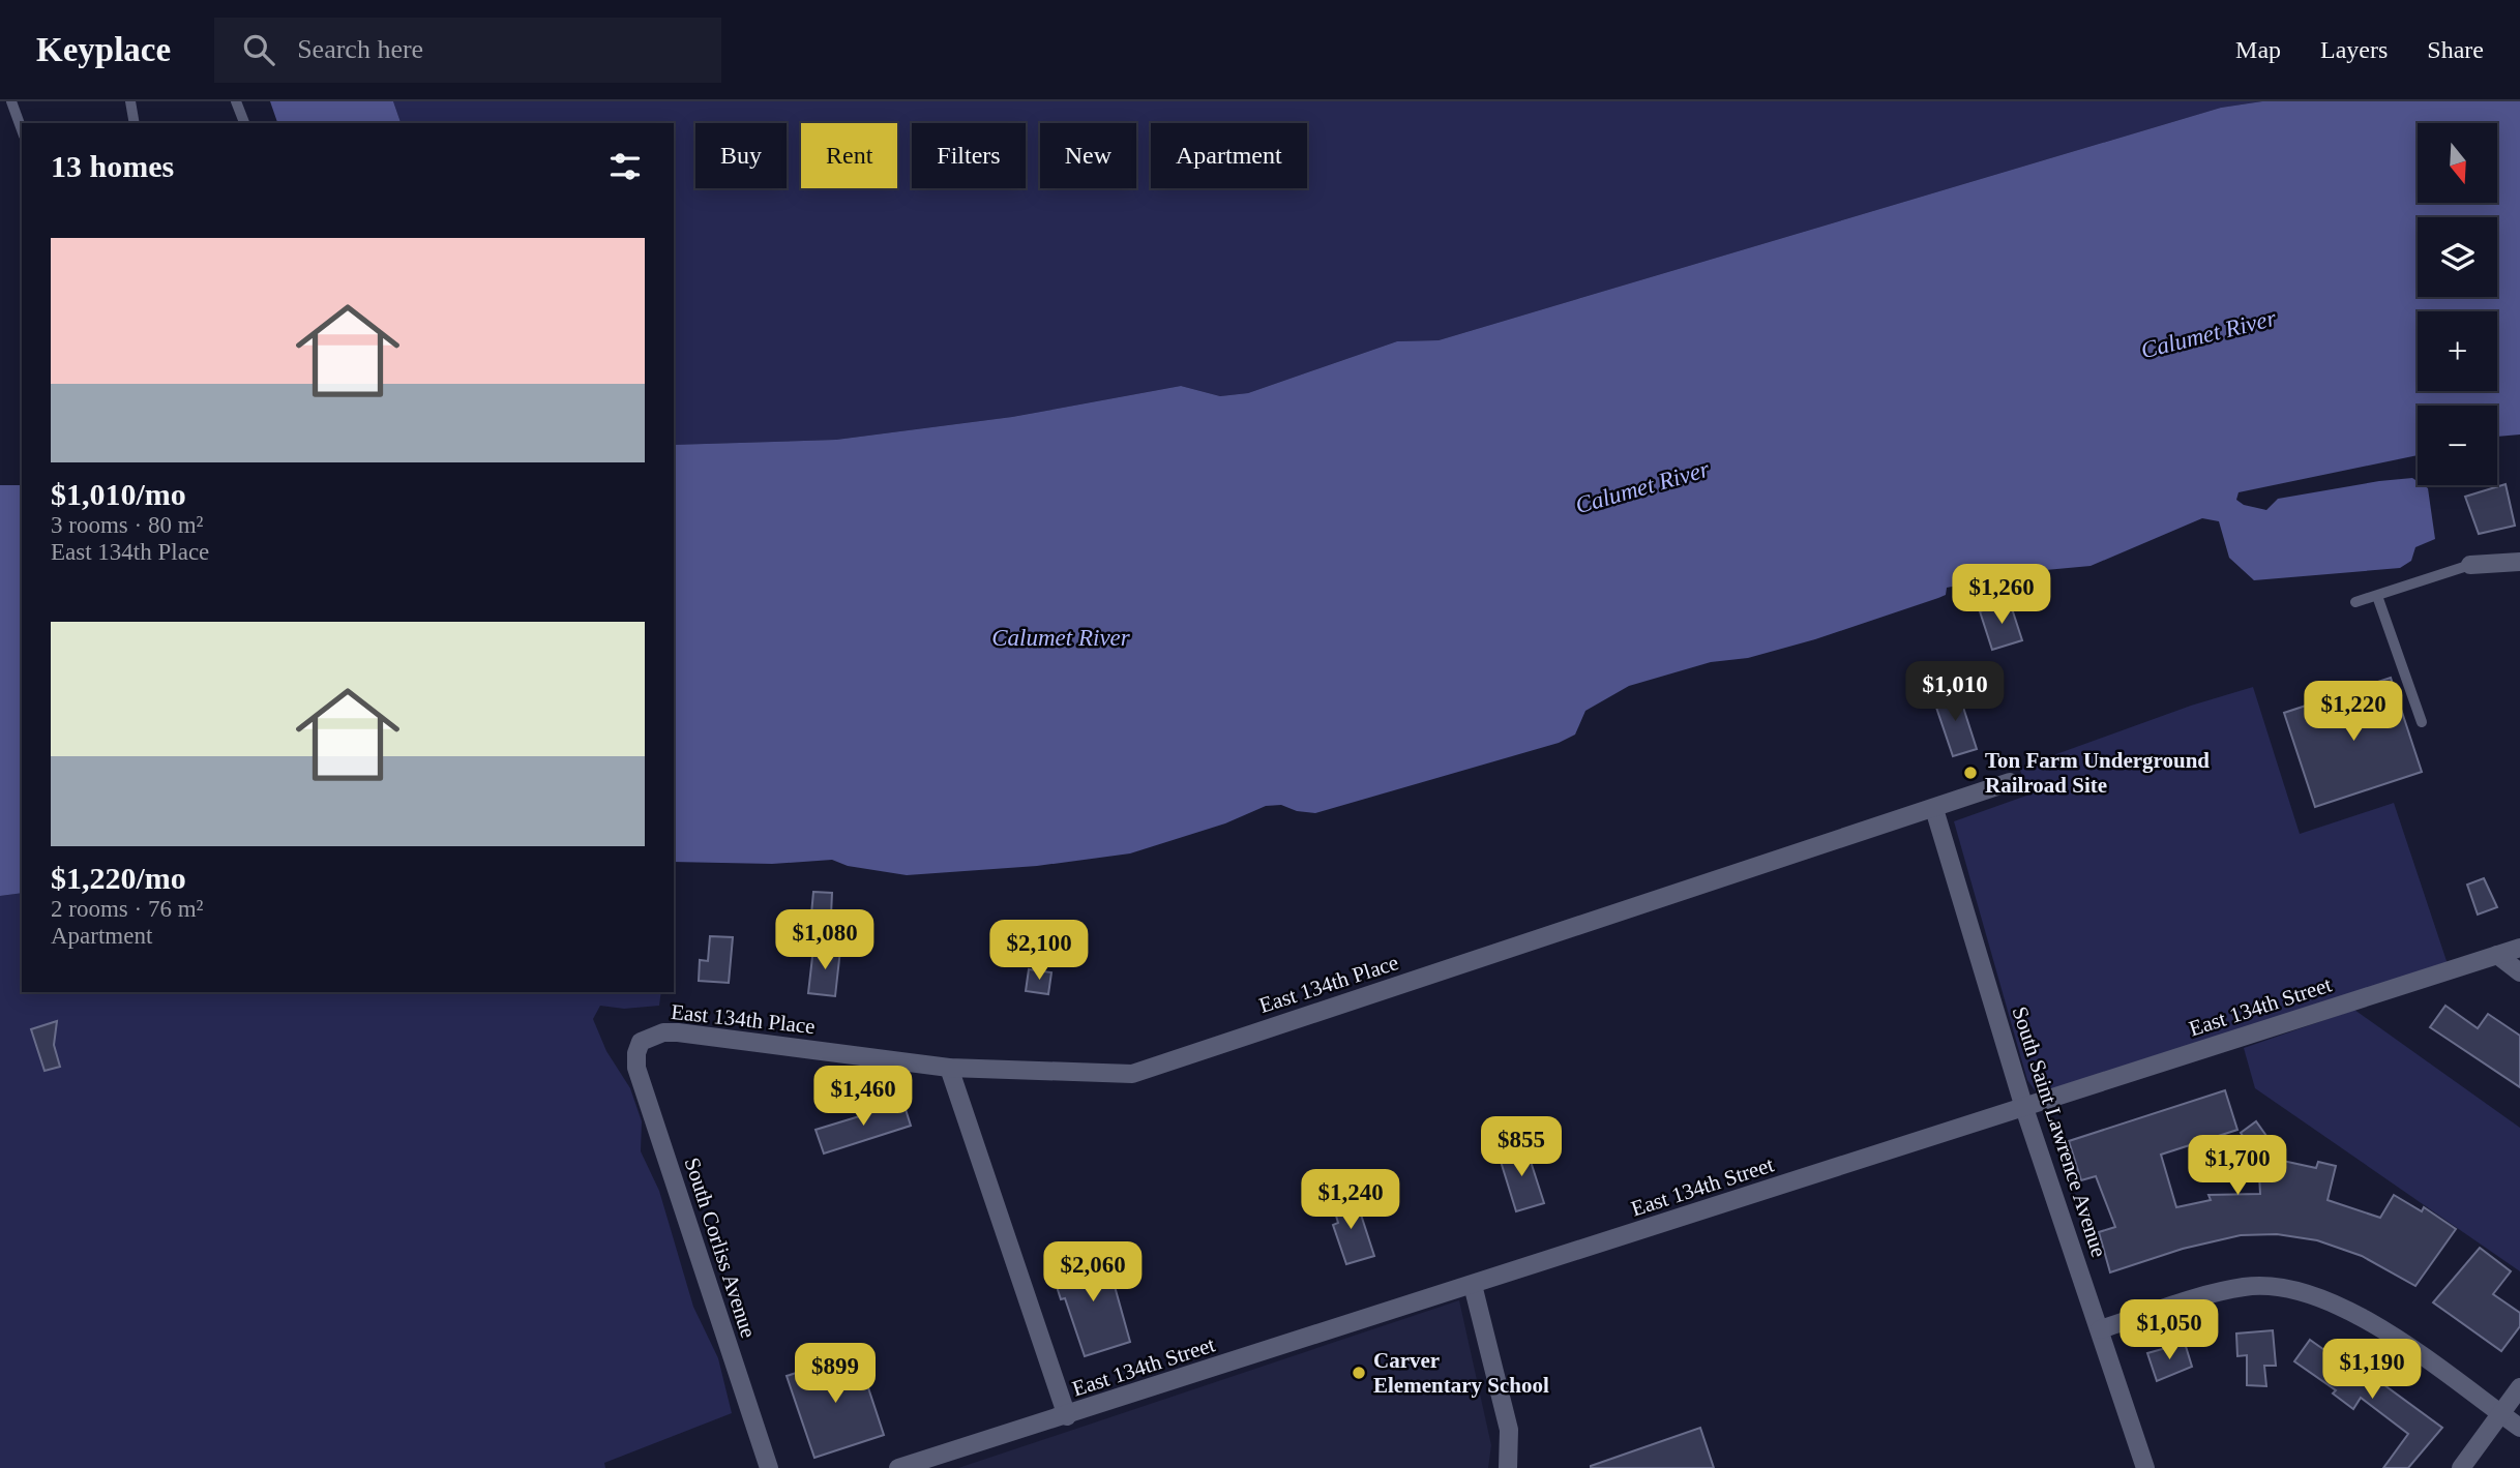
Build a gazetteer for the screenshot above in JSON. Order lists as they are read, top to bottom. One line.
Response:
{"streets":{"street":["East 134th Place","East 134th Street","South Saint Lawrence Avenue","South Corliss Avenue"]},"crossings":[["East 134th Place","South Saint Lawrence Avenue"],["East 134th Place","South Corliss Avenue"],["East 134th Street","South Saint Lawrence Avenue"]],"water":["Calumet River"],"places":["Ton Farm Underground Railroad Site","Carver Elementary School"],"north":"bottom","page":{"header":"Keyplace","search":"Search here","nav":["Map","Layers","Share"],"map_buttons":["+","−"],"chip":["Buy","Rent","Filters","New","Apartment"],"heading":"13 homes","list":[{"name":"$1,010/mo","note":"3 rooms · 80 m² · East 134th Place"},{"name":"$1,220/mo","note":"2 rooms · 76 m² · Apartment"}],"price":["$1,260","$1,010","$1,220","$1,080","$2,100","$1,460","$855","$1,700","$1,240","$2,060","$1,050","$1,190","$899"]}}
